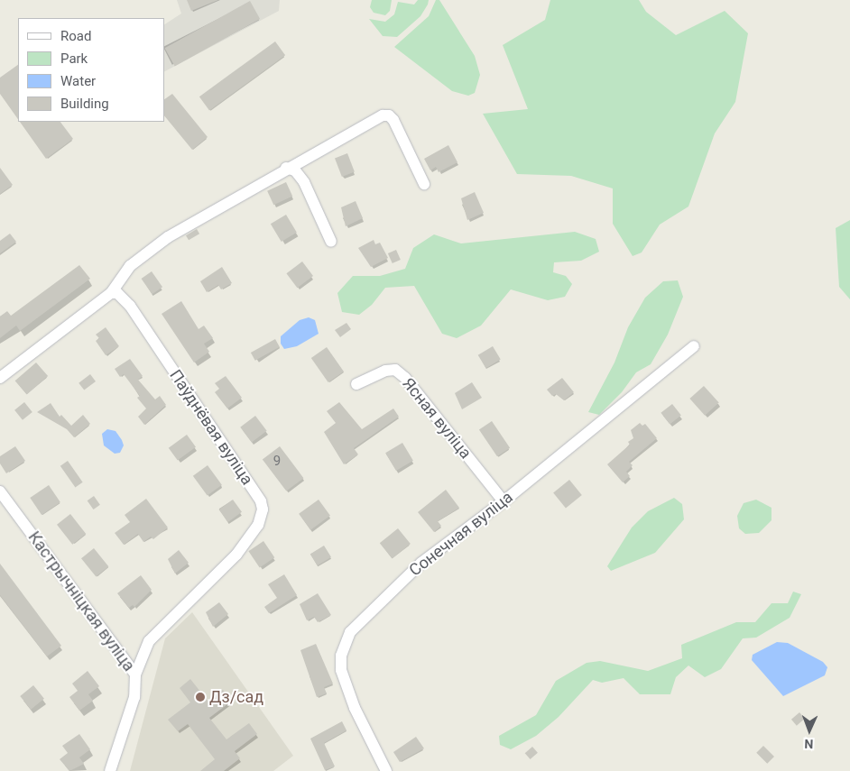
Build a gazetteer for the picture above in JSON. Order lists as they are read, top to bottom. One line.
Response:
{"streets":{"street":["Ясная вуліца","Паўднёвая вуліца","Сонечная вуліца","Кастрычніцкая вуліца"]},"crossings":[["Ясная вуліца","Сонечная вуліца"],["Паўднёвая вуліца","Кастрычніцкая вуліца"]],"places":["Дз/сад"],"house_numbers":["9"],"legend":["Road","Park","Water","Building"],"north":"bottom"}
